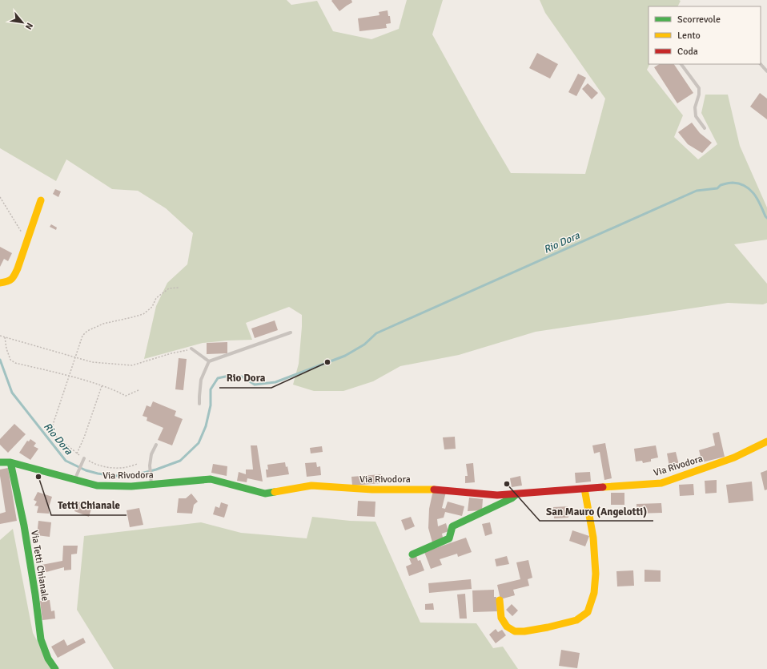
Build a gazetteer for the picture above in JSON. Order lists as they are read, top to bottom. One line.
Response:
{"streets":{"street":["Via Rivodora","Via Tetti Chianale"]},"crossings":[["Via Rivodora","Via Tetti Chianale"]],"water":["Rio Dora"],"places":["Rio Dora","Tetti Chianale","San Mauro (Angelotti)"],"legend":["Scorrevole","Lento","Coda"],"north":"bottom right"}
